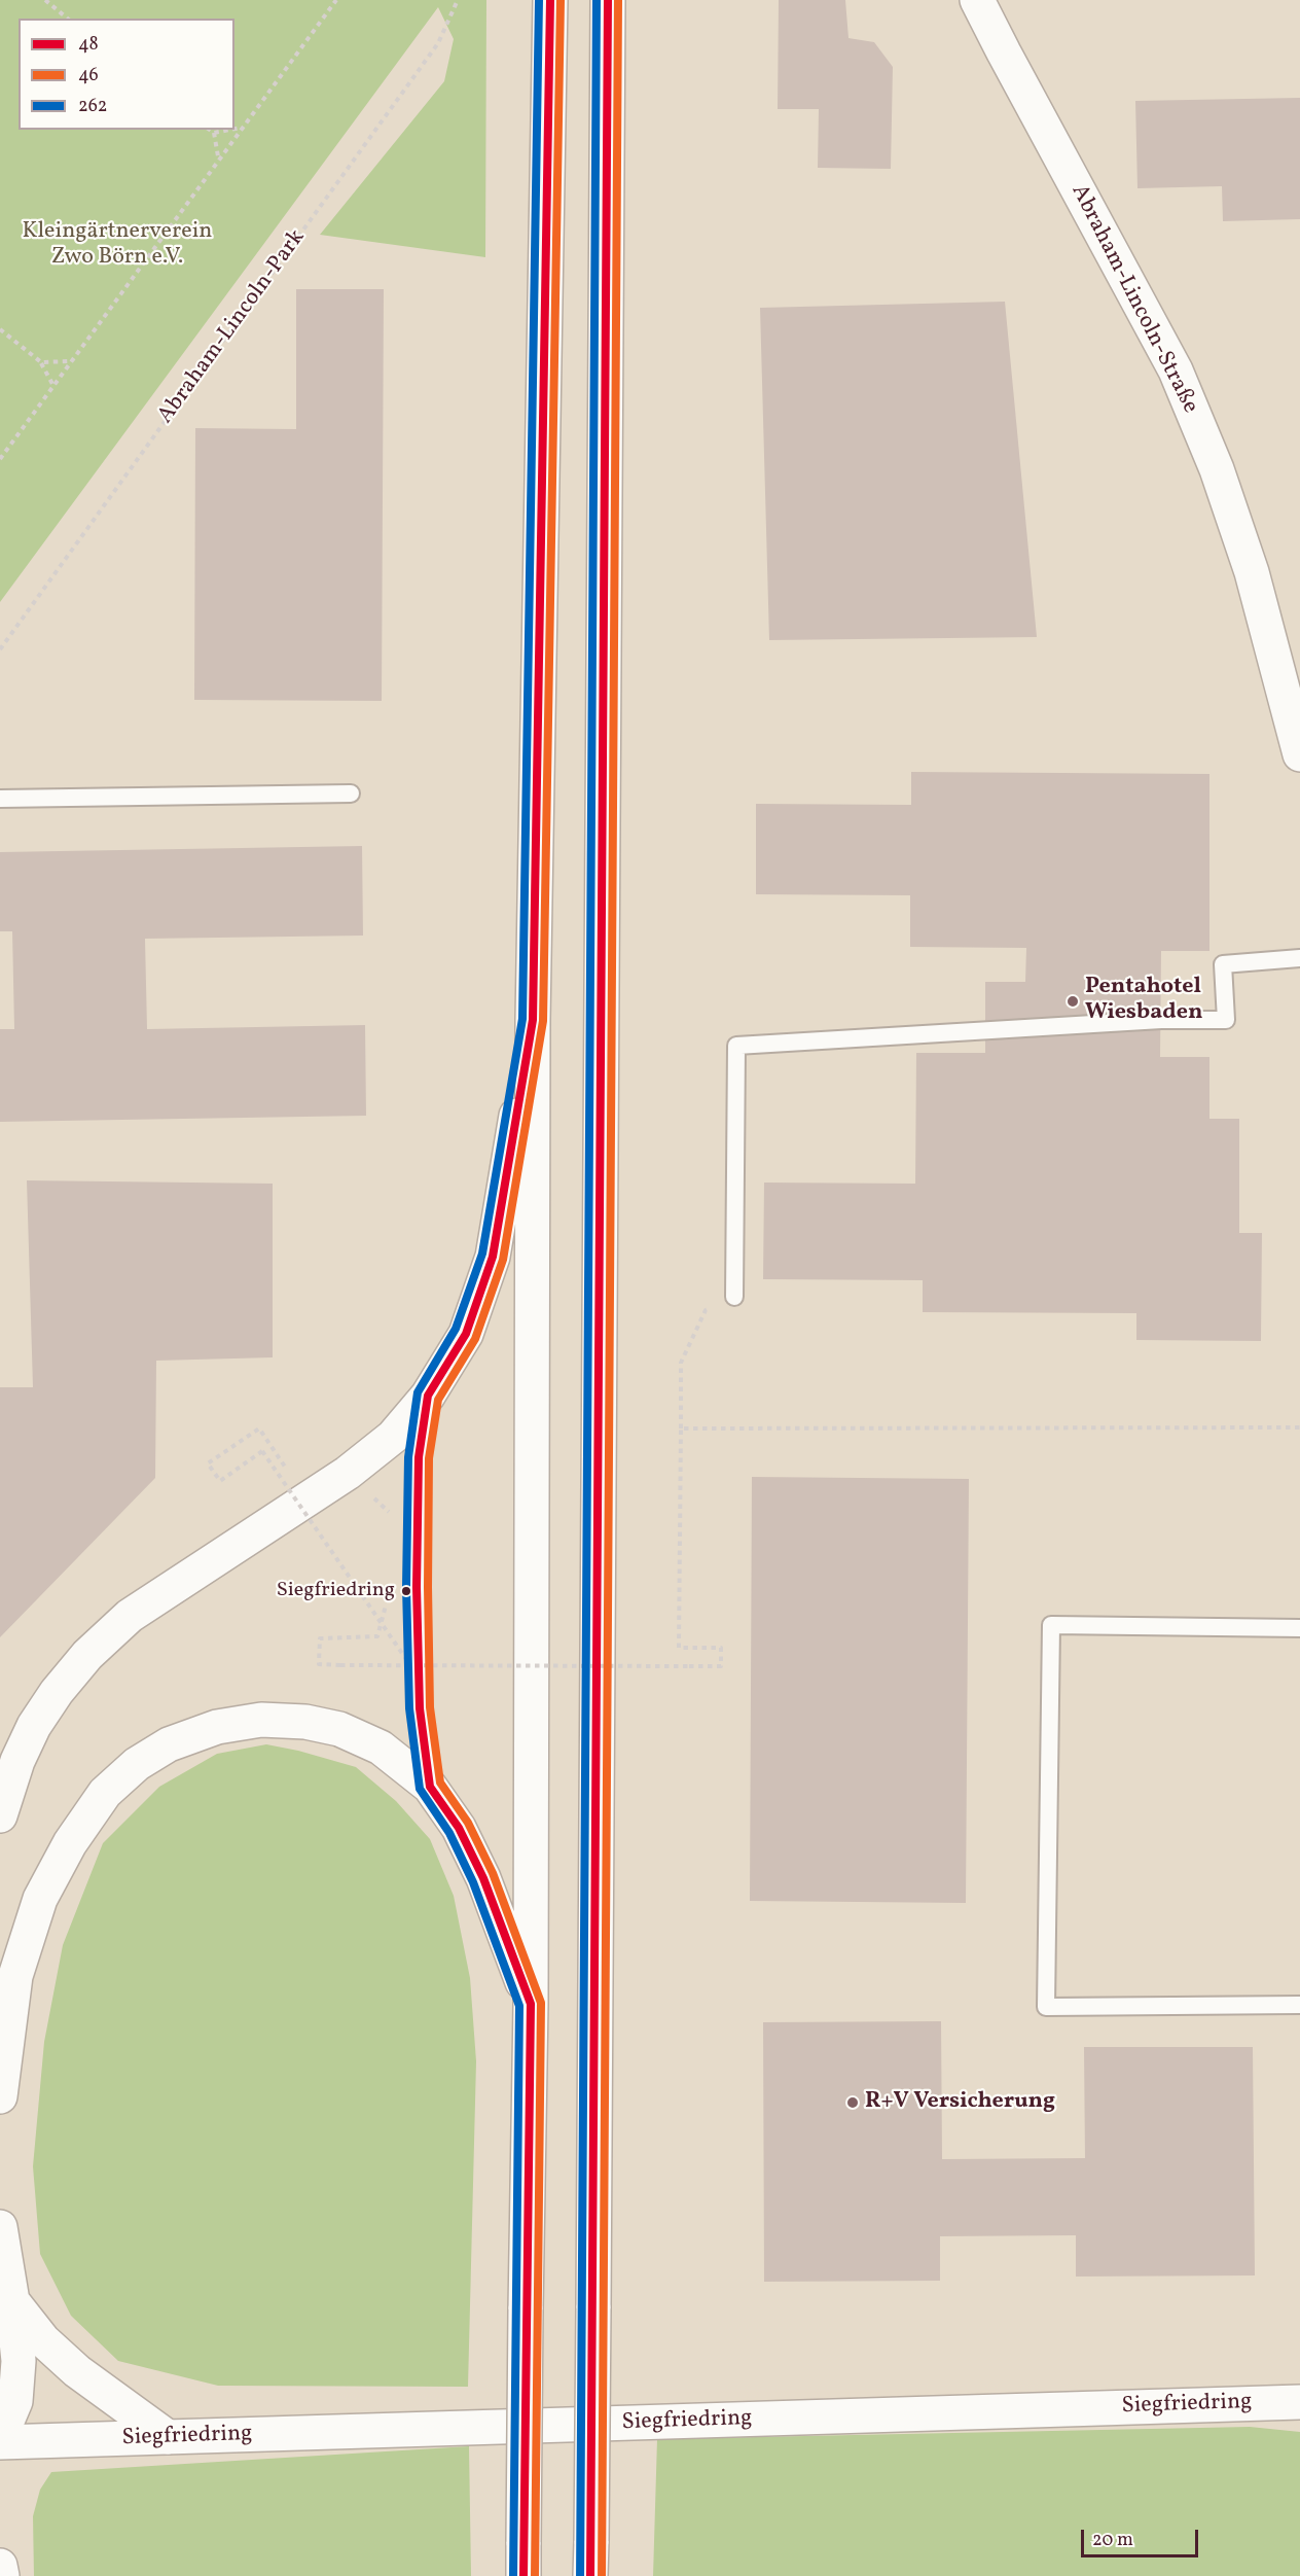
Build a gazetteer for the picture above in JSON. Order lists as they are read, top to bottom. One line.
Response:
{"streets":{"main road":["Abraham-Lincoln-Straße","Siegfriedring"],"path":["Abraham-Lincoln-Park"]},"parks":["Kleingärtnerverein Zwo Börn e.V."],"places":["Pentahotel Wiesbaden","Siegfriedring","R+V Versicherung"],"lines":["transit line 48","transit line 46","transit line 262"],"legend":["48","46","262"],"scale_bar":"20 m"}
